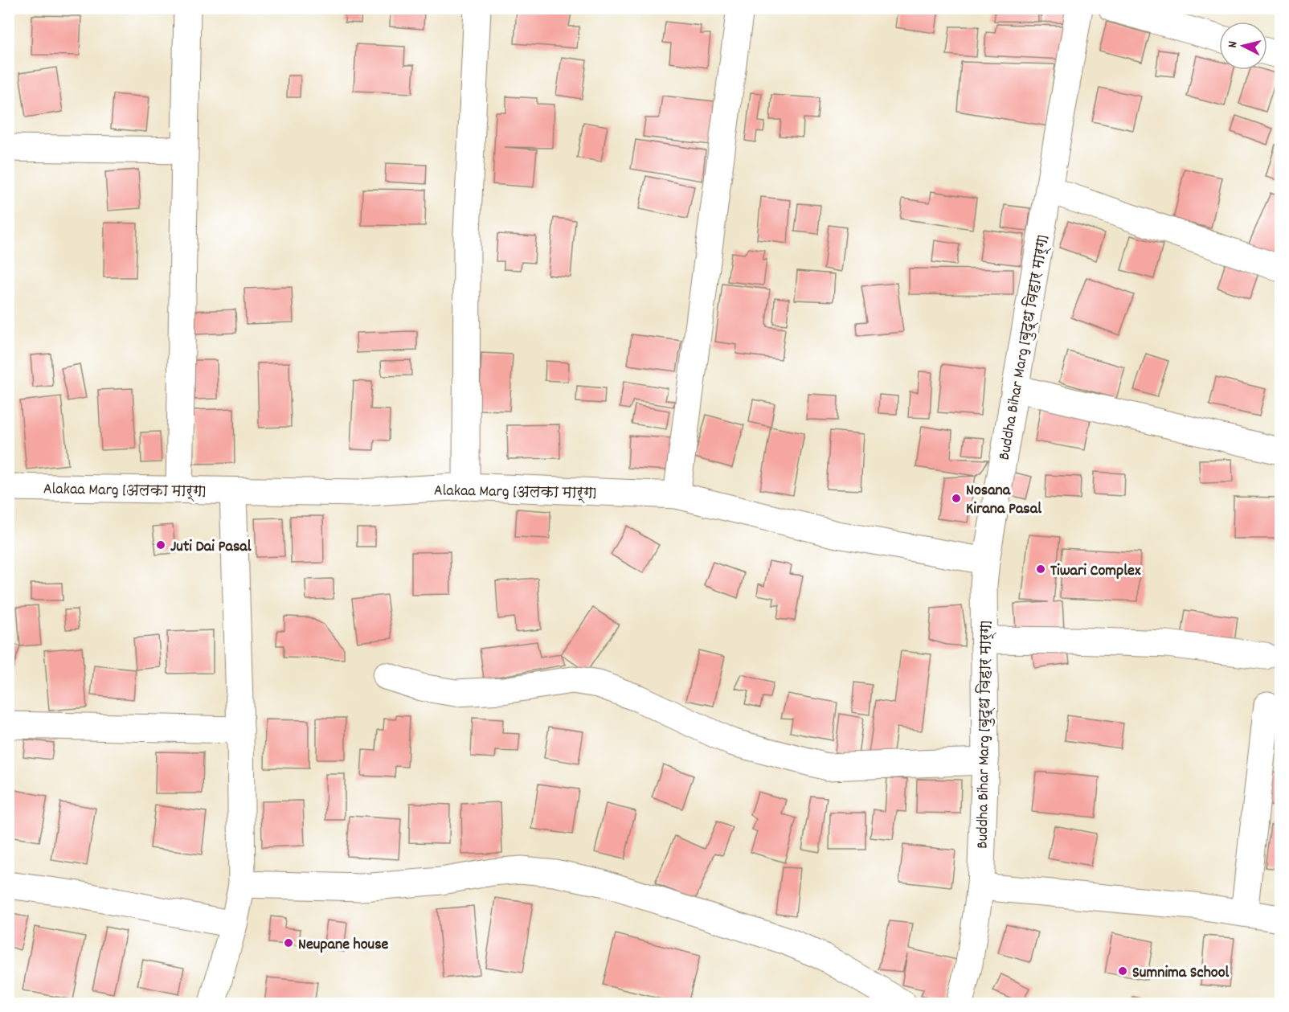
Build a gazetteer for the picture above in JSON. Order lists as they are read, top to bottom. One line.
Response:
{"streets":{"street":["Buddha Bihar Marg [बुद्ध विहार मार्ग]","Alakaa Marg [अलका मार्ग]"]},"crossings":[["Buddha Bihar Marg [बुद्ध विहार मार्ग]","Alakaa Marg [अलका मार्ग]"]],"places":["Nosana Kirana Pasal","Juti Dai Pasal","Tiwari Complex","Neupane house","Sumnima School"],"north":"left"}
